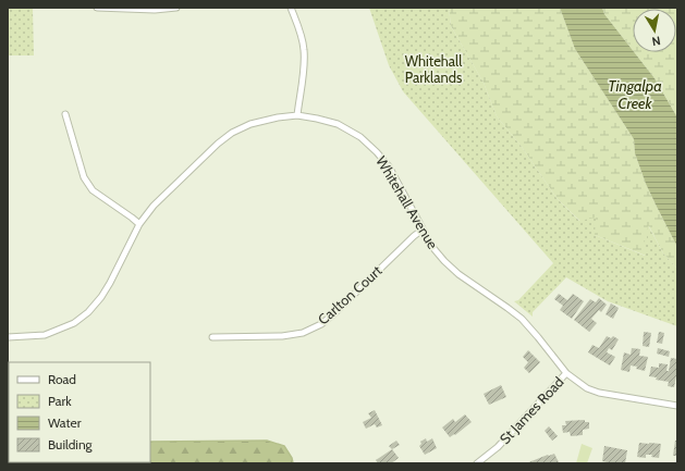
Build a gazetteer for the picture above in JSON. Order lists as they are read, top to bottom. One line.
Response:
{"streets":{"street":["Whitehall Avenue","Carlton Court","St James Road"]},"crossings":[["Whitehall Avenue","Carlton Court"],["Whitehall Avenue","St James Road"]],"water":["Tingalpa Creek"],"parks":["Whitehall Parklands"],"legend":["Road","Park","Water","Building"],"north":"bottom"}
